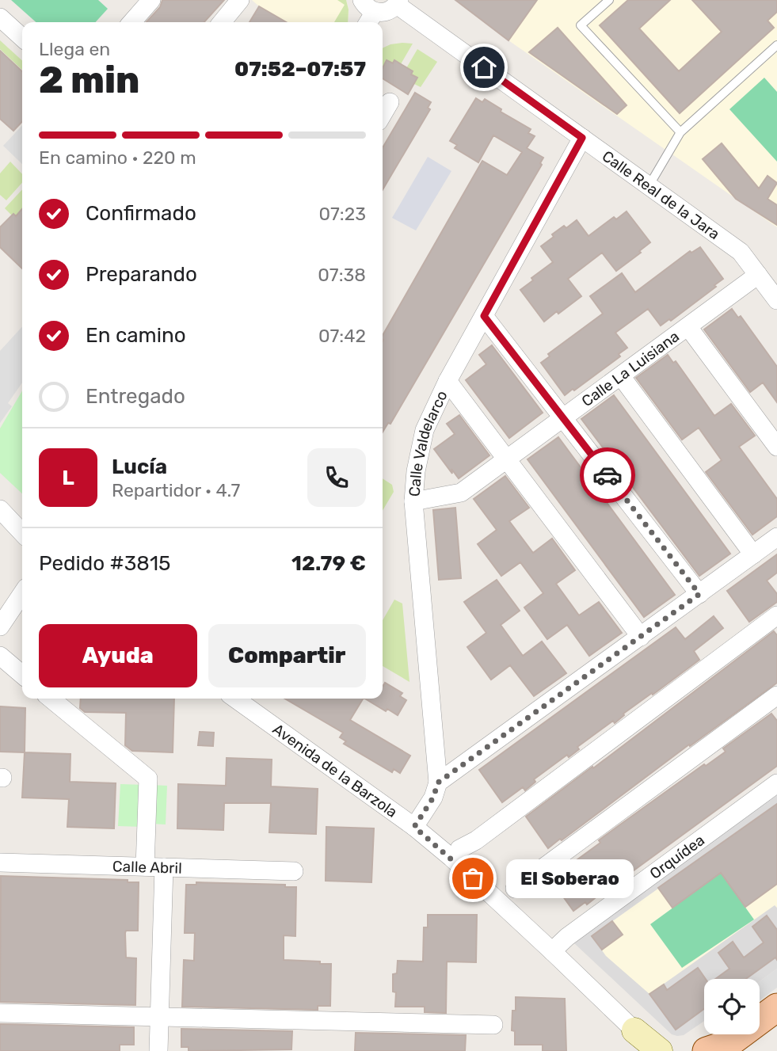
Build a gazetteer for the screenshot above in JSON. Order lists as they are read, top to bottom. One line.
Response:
{"streets":{"street":["Calle Real de la Jara","Calle La Luisiana","Calle Valdelarco","Avenida de la Barzola","Orquídea","Calle Abril"]},"crossings":[["Calle Real de la Jara","Calle La Luisiana"],["Calle Real de la Jara","Calle Valdelarco"],["Calle La Luisiana","Calle Valdelarco"],["Avenida de la Barzola","Orquídea"]],"places":["El Soberao"],"page":{"heading":["2 min","Llega en","07:52–07:57"],"panel":["Lucía","Repartidor · 4.7","Pedido #3815","12.79 €"],"bar":"En camino · 220 m","list":[["Confirmado","07:23"],["Preparando","07:38"],["En camino","07:42"],"Entregado"],"round":"L","buttons":["Ayuda","Compartir"],"bubble":"El Soberao"}}
